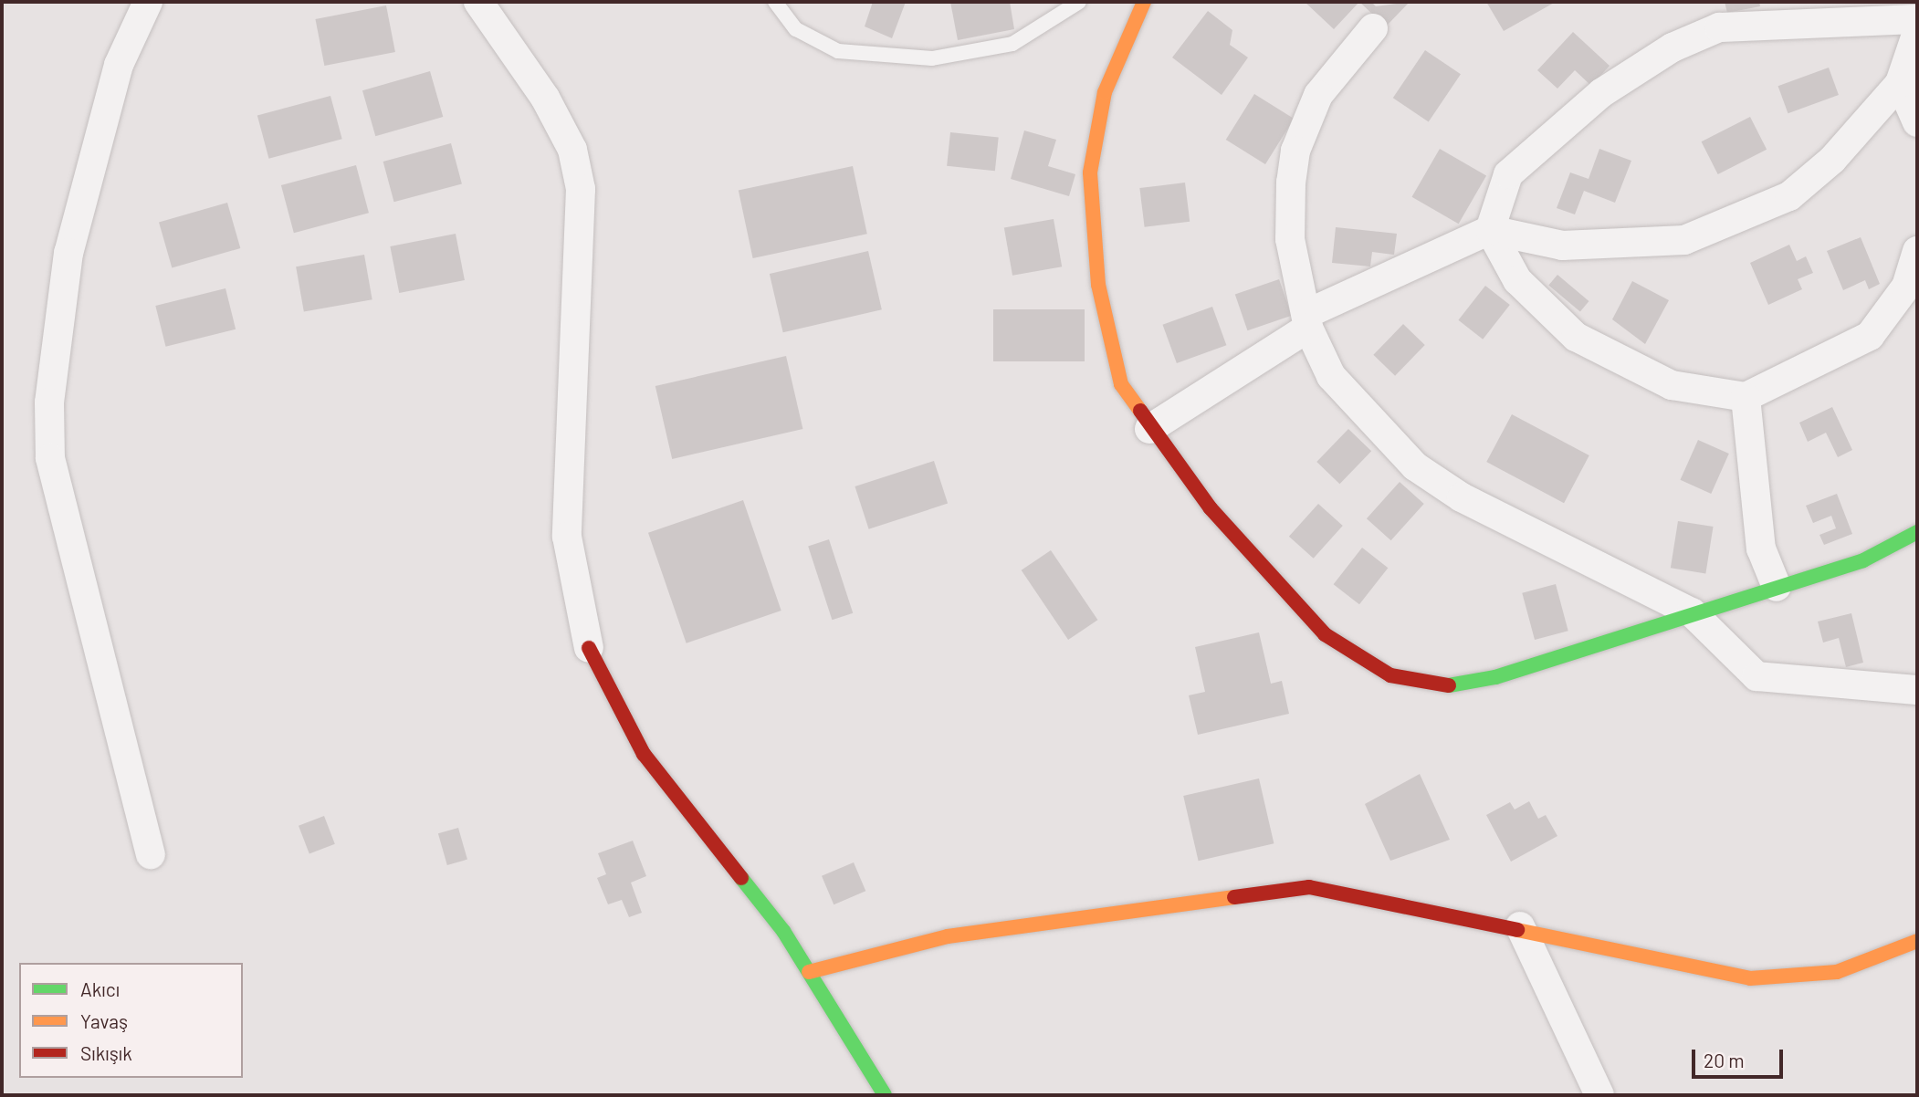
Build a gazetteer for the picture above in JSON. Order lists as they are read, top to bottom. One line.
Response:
{"legend":["Akıcı","Yavaş","Sıkışık"],"scale_bar":"20 m"}
